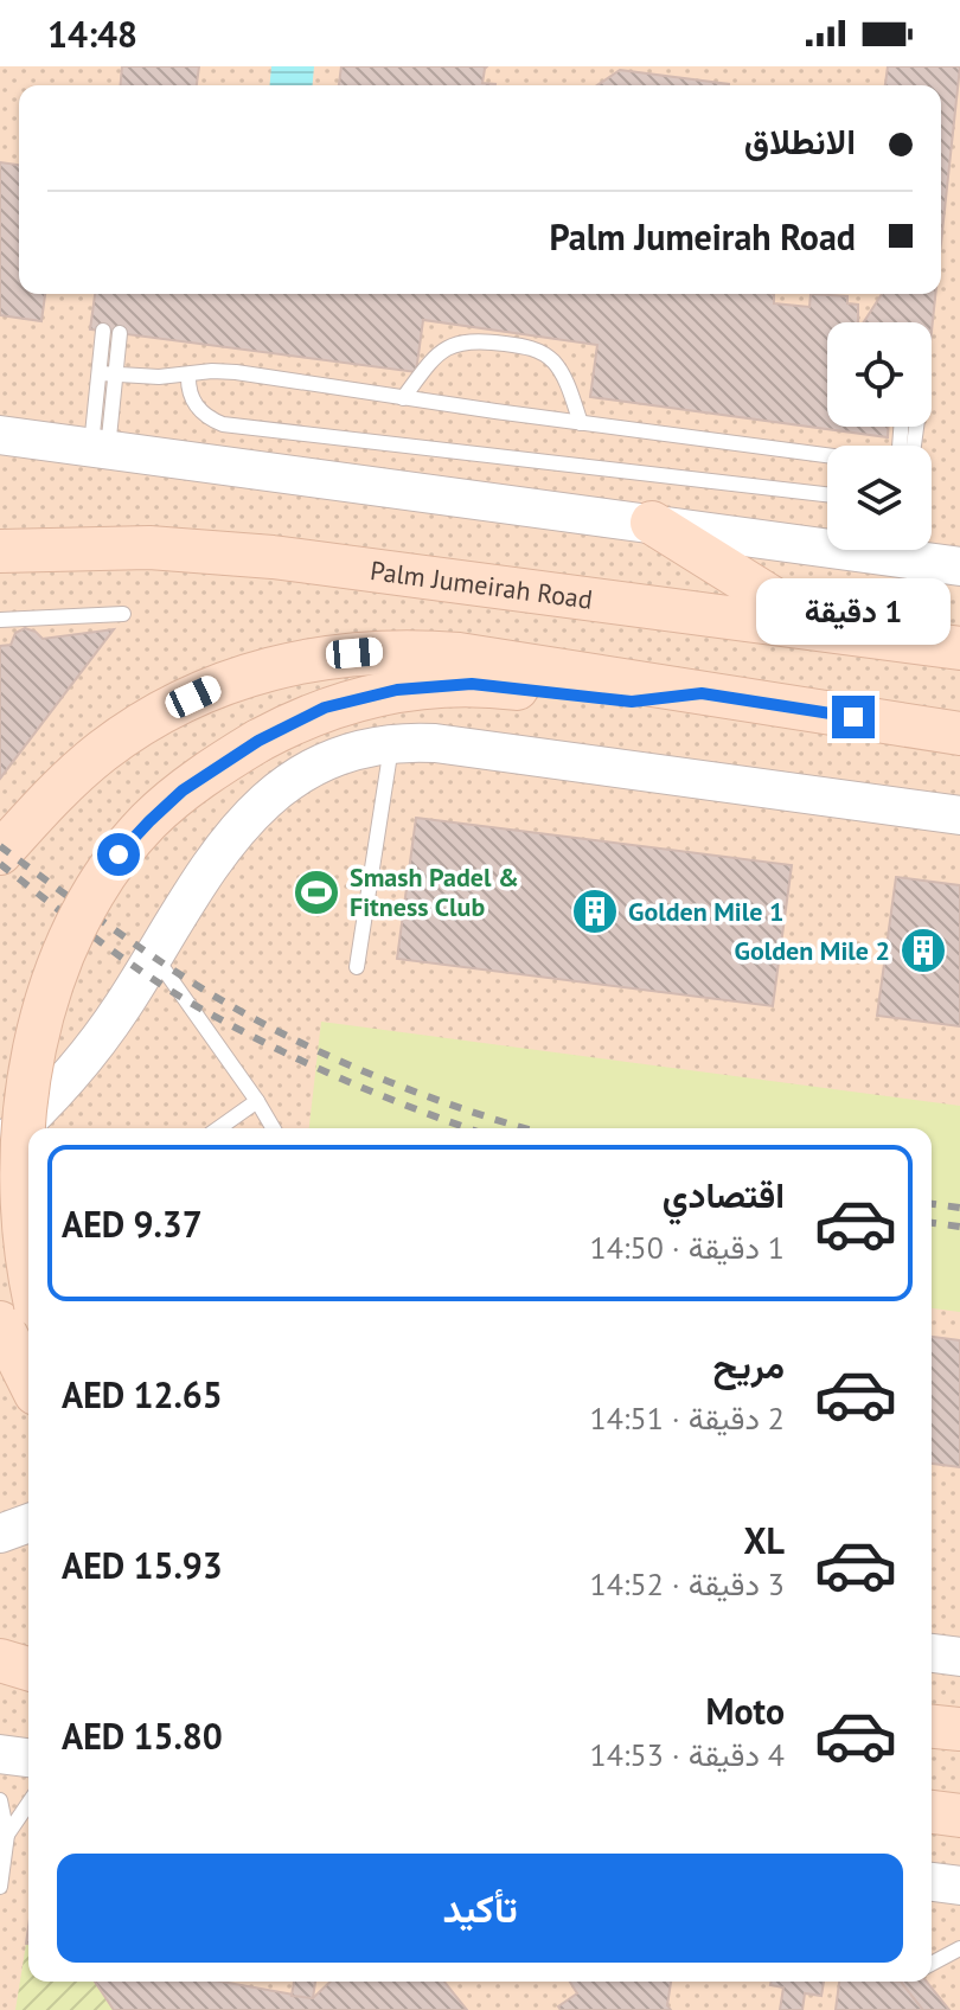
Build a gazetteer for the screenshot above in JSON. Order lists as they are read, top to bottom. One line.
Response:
{"streets":{"main road":["Palm Jumeirah Road"]},"places":{"sports":["Smash Padel & Fitness Club"],"building":["Golden Mile 1","Golden Mile 2"]},"page":{"status":"14:48","banner":["الانطلاق","Palm Jumeirah Road"],"bubble":"1 دقيقة","list":[{"name":"اقتصادي","note":"1 دقيقة · 14:50","value":"AED 9.37"},{"name":"مريح","note":"2 دقيقة · 14:51","value":"AED 12.65"},{"name":"XL","note":"3 دقيقة · 14:52","value":"AED 15.93"},{"name":"Moto","note":"4 دقيقة · 14:53","value":"AED 15.80"}],"buttons":"تأكيد"}}
